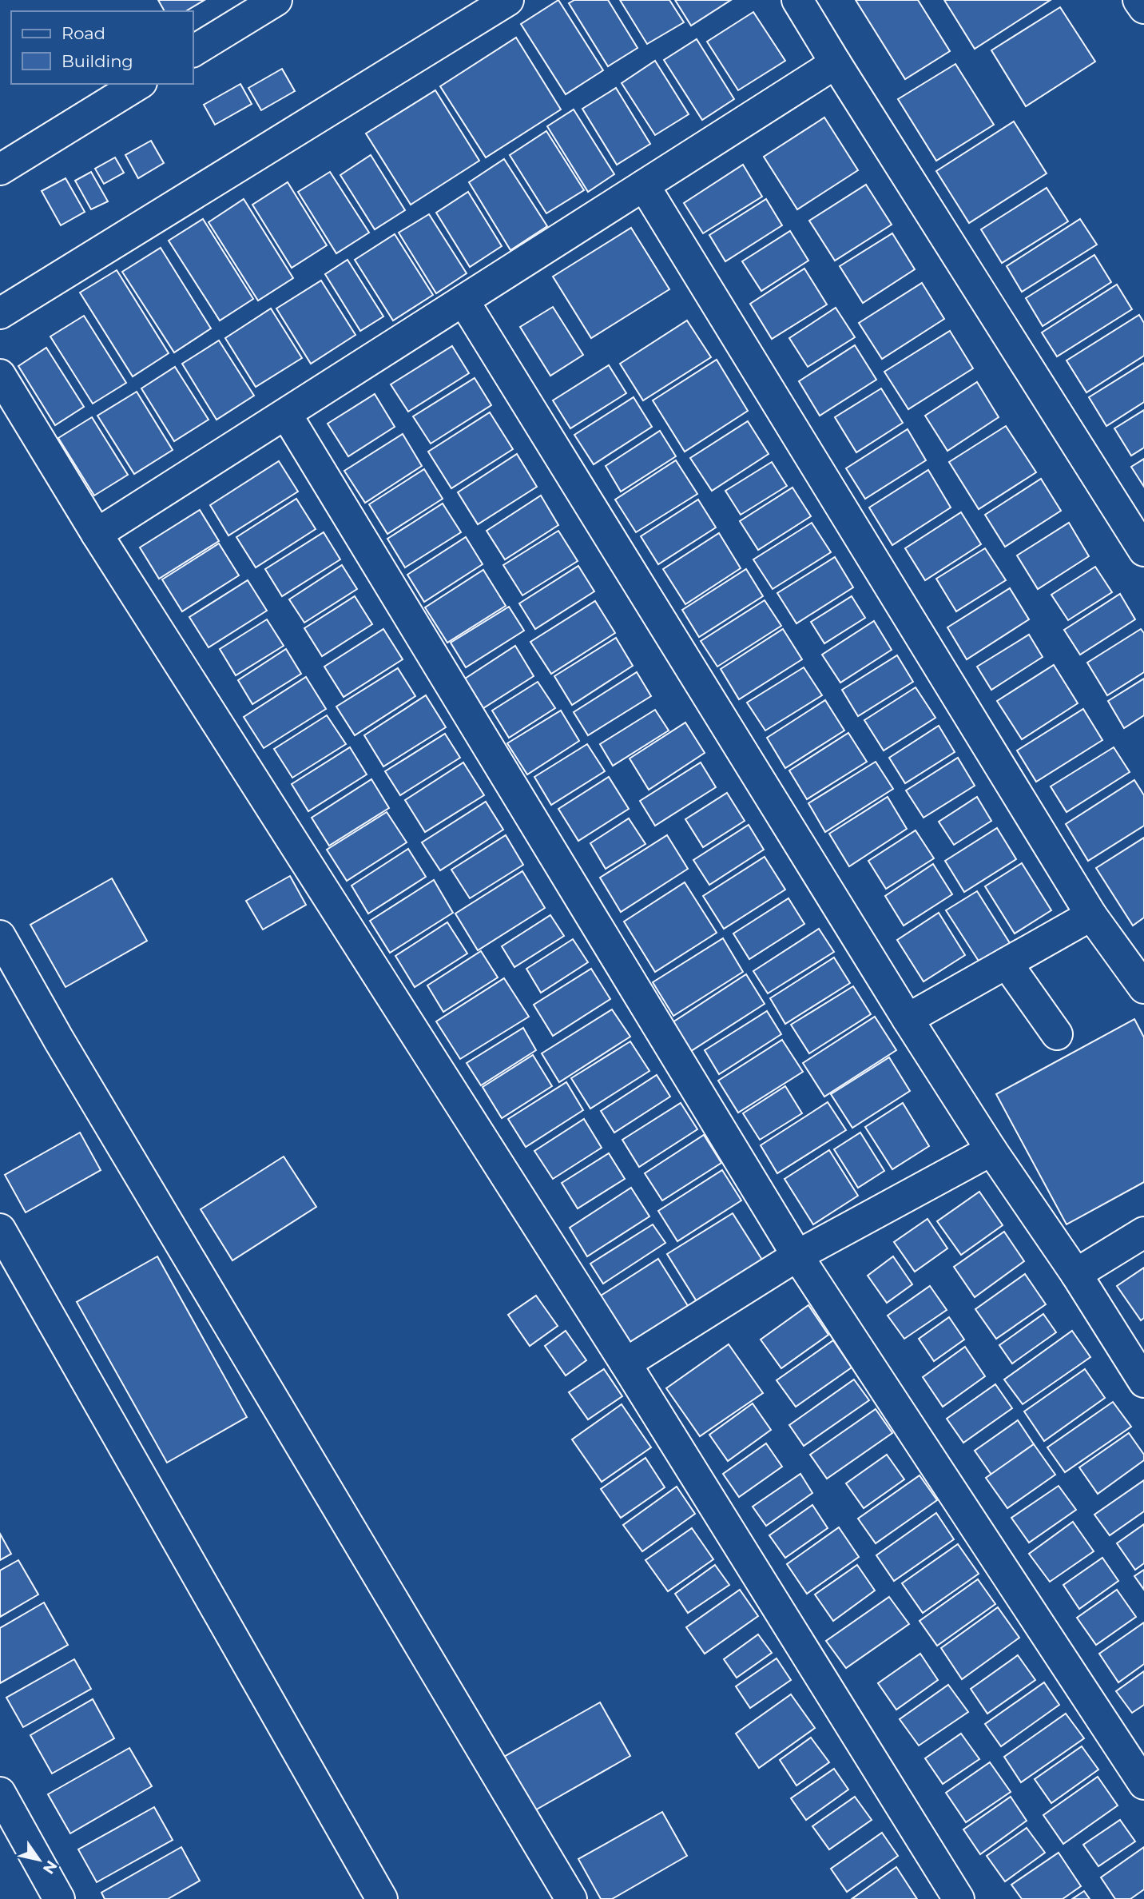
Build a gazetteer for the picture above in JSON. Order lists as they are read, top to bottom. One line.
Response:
{"legend":["Road","Building"],"north":"bottom right"}
